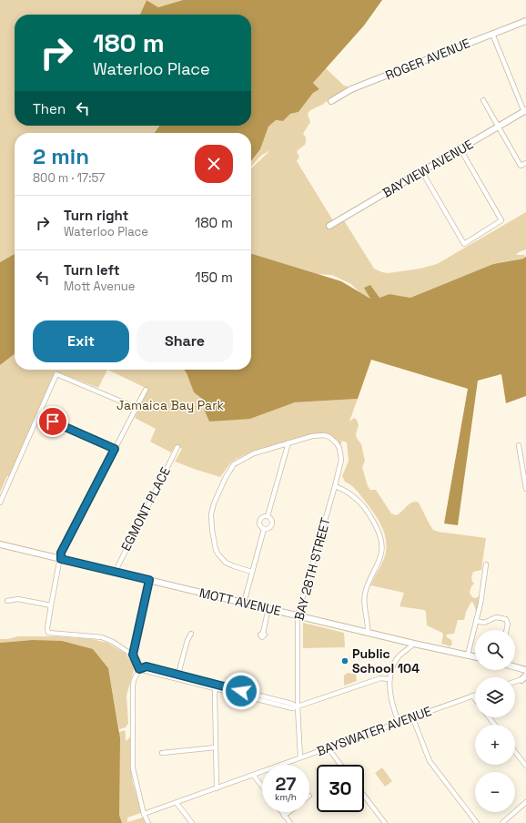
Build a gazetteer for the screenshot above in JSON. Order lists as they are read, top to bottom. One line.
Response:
{"streets":{"street":["ROGER AVENUE","BAYVIEW AVENUE","EGMONT PLACE","BAY 28TH STREET","MOTT AVENUE","BAYSWATER AVENUE"]},"crossings":[["EGMONT PLACE","MOTT AVENUE"],["BAY 28TH STREET","MOTT AVENUE"],["BAY 28TH STREET","BAYSWATER AVENUE"]],"parks":["Jamaica Bay Park"],"places":["Public School 104"],"page":{"turn":["180 m","Waterloo Place"],"then":"Then","heading":["2 min","800 m · 17:57"],"list":[{"name":"Turn right","note":"Waterloo Place","value":"180 m"},{"name":"Turn left","note":"Mott Avenue","value":"150 m"}],"buttons":["Exit","Share"],"map_buttons":["+","−"],"speed":"27 km/h","limit":"30"}}
